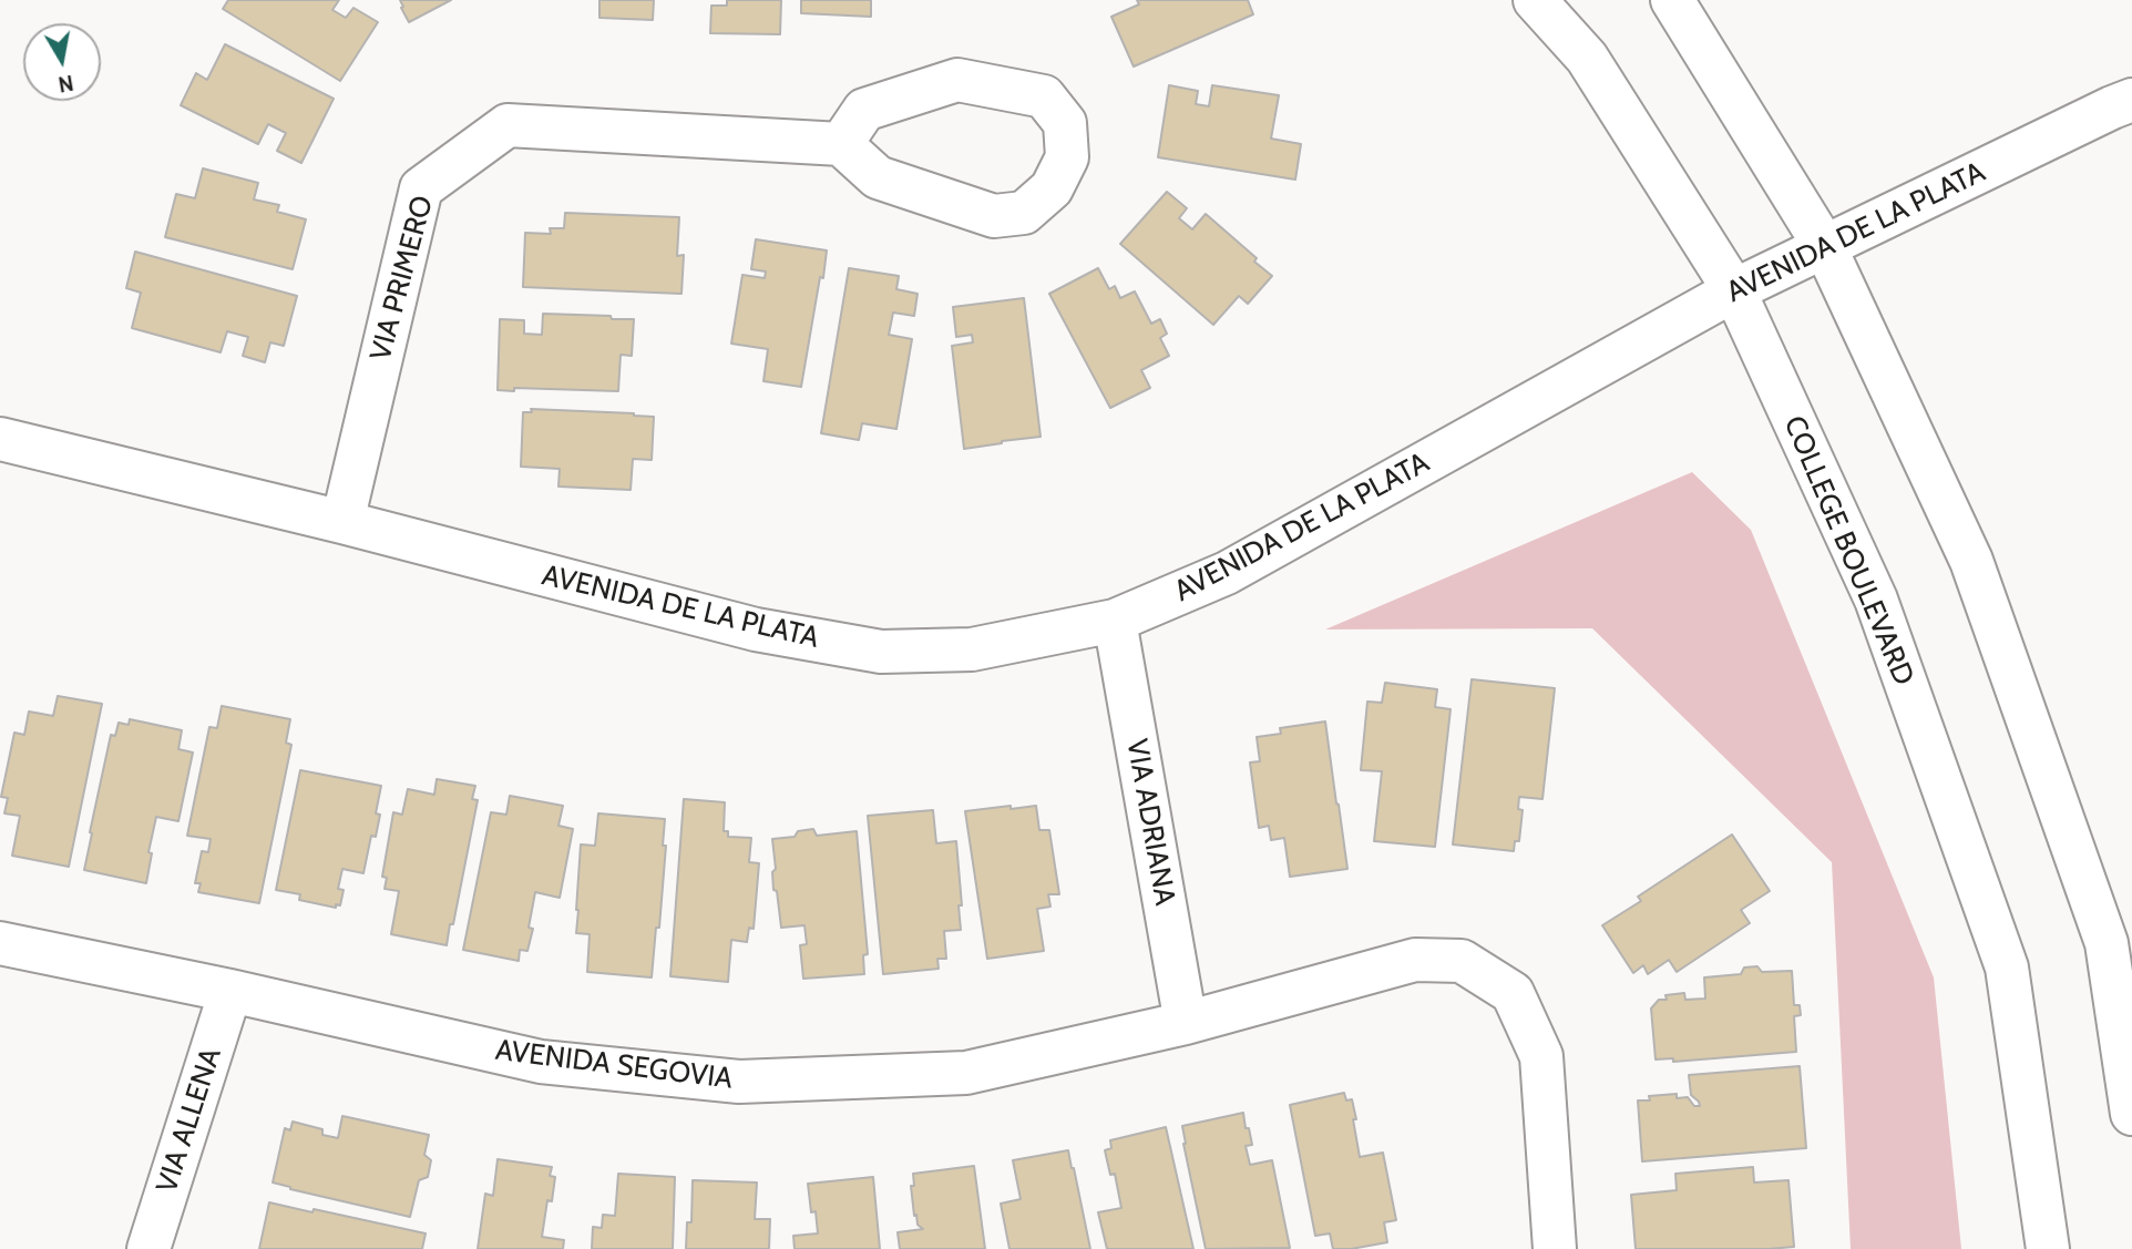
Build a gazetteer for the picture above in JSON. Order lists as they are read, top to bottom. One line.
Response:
{"streets":{"street":["AVENIDA DE LA PLATA","VIA PRIMERO","COLLEGE BOULEVARD","VIA ADRIANA","AVENIDA SEGOVIA","VIA ALLENA"]},"crossings":[["AVENIDA DE LA PLATA","VIA PRIMERO"],["AVENIDA DE LA PLATA","COLLEGE BOULEVARD"],["AVENIDA DE LA PLATA","VIA ADRIANA"],["VIA ADRIANA","AVENIDA SEGOVIA"],["AVENIDA SEGOVIA","VIA ALLENA"]],"north":"bottom"}
